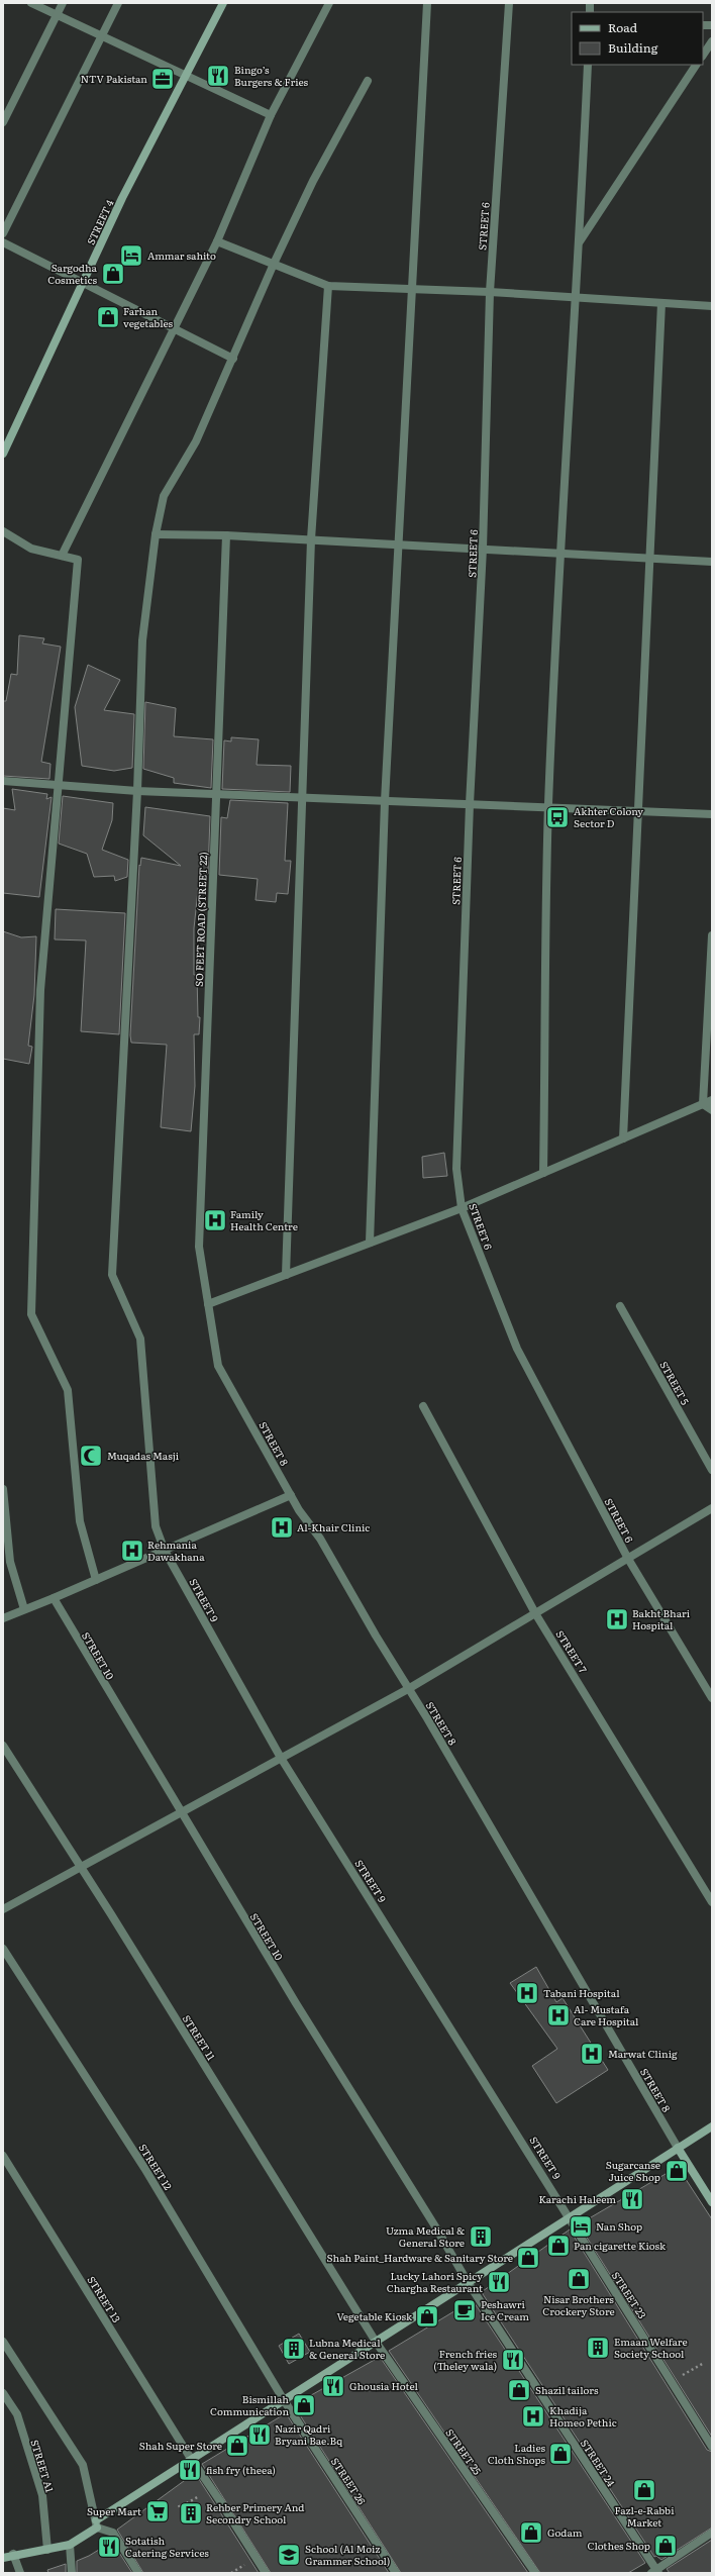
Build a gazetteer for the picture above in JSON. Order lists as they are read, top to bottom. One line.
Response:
{"streets":{"street":["STREET 4","STREET 6","SO FEET ROAD (STREET 22)","STREET 5","STREET 8","STREET 9","STREET 7","STREET 10","STREET 11","STREET 12","STREET 23","STREET 13","STREET 25","STREET 24","STREET A1","STREET 26"]},"crossings":[["SO FEET ROAD (STREET 22)","STREET 8"],["STREET 9","STREET 23"],["STREET 10","STREET 24"],["STREET 11","STREET 25"],["STREET 12","STREET 26"]],"places":{"restaurant":["Bingo’s Burgers & Fries","Karachi Haleem","Lucky Lahori Spicy Chargha Restaurant","French fries (Theley wala)","Ghousia Hotel","Nazir Qadri Bryani Bae.Bq","fish fry (theea)","Sotatish Catering Services"],"office":["NTV Pakistan"],"hotel":["Ammar sahito","Nan Shop"],"shop":["Sargodha Cosmetics","Farhan vegetables","Sugarcanse Juice Shop","Pan cigarette Kiosk","Shah Paint_Hardware & Sanitary Store","Nisar Brothers Crockery Store","Vegetable Kiosk","Shazil tailors","Bismillah Communication","Shah Super Store","Ladies Cloth Shops","Fazl-e-Rabbi Market","Godam","Clothes Shop"],"bus stop":["Akhter Colony Sector D"],"hospital":["Family Health Centre","Al-Khair Clinic","Rehmania Dawakhana","Bakht Bhari Hospital","Tabani Hospital","Al- Mustafa Care Hospital","Marwat Clinig","Khadija Homeo Pethic"],"mosque":["Muqadas Masji"],"building":["Uzma Medical & General Store","Emaan Welfare Society School","Lubna Medical & General Store","Rehber Primery And Secondry School"],"cafe":["Peshawri Ice Cream"],"supermarket":["Super Mart"],"school or university":["School (Al Moiz Grammer School)"]},"legend":["Road","Building"]}
